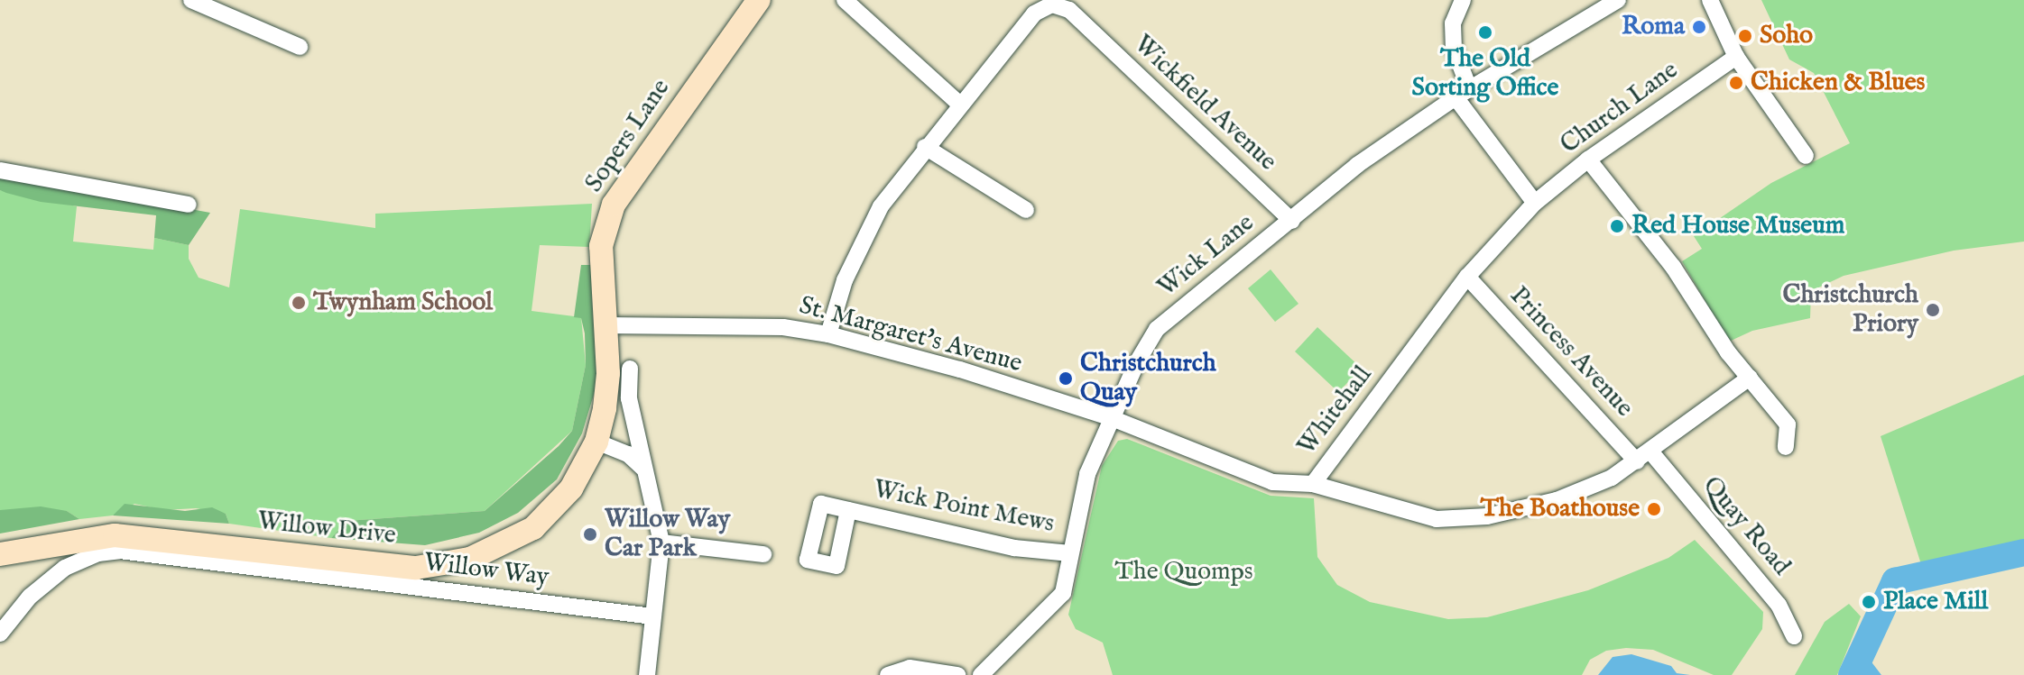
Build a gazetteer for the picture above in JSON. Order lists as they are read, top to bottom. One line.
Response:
{"streets":{"street":["Wickfield Avenue","Church Lane","Sopers Lane","Wick Lane","St. Margaret's Avenue","Princess Avenue","Whitehall","Wick Point Mews","Quay Road","Willow Drive","Willow Way"]},"crossings":[["Wickfield Avenue","Wick Lane"],["Wickfield Avenue","St. Margaret's Avenue"],["Church Lane","Whitehall"],["Sopers Lane","St. Margaret's Avenue"],["Sopers Lane","Willow Drive"],["Wick Lane","St. Margaret's Avenue"],["Wick Lane","Whitehall"],["Wick Lane","Wick Point Mews"],["St. Margaret's Avenue","Whitehall"],["Princess Avenue","Whitehall"],["Princess Avenue","Quay Road"]],"parks":["The Quomps"],"places":["Roma","The Old Sorting Office","Soho","Chicken & Blues","Red House Museum","Twynham School","Christchurch Priory","Christchurch Quay","The Boathouse","Willow Way Car Park","Place Mill"]}
